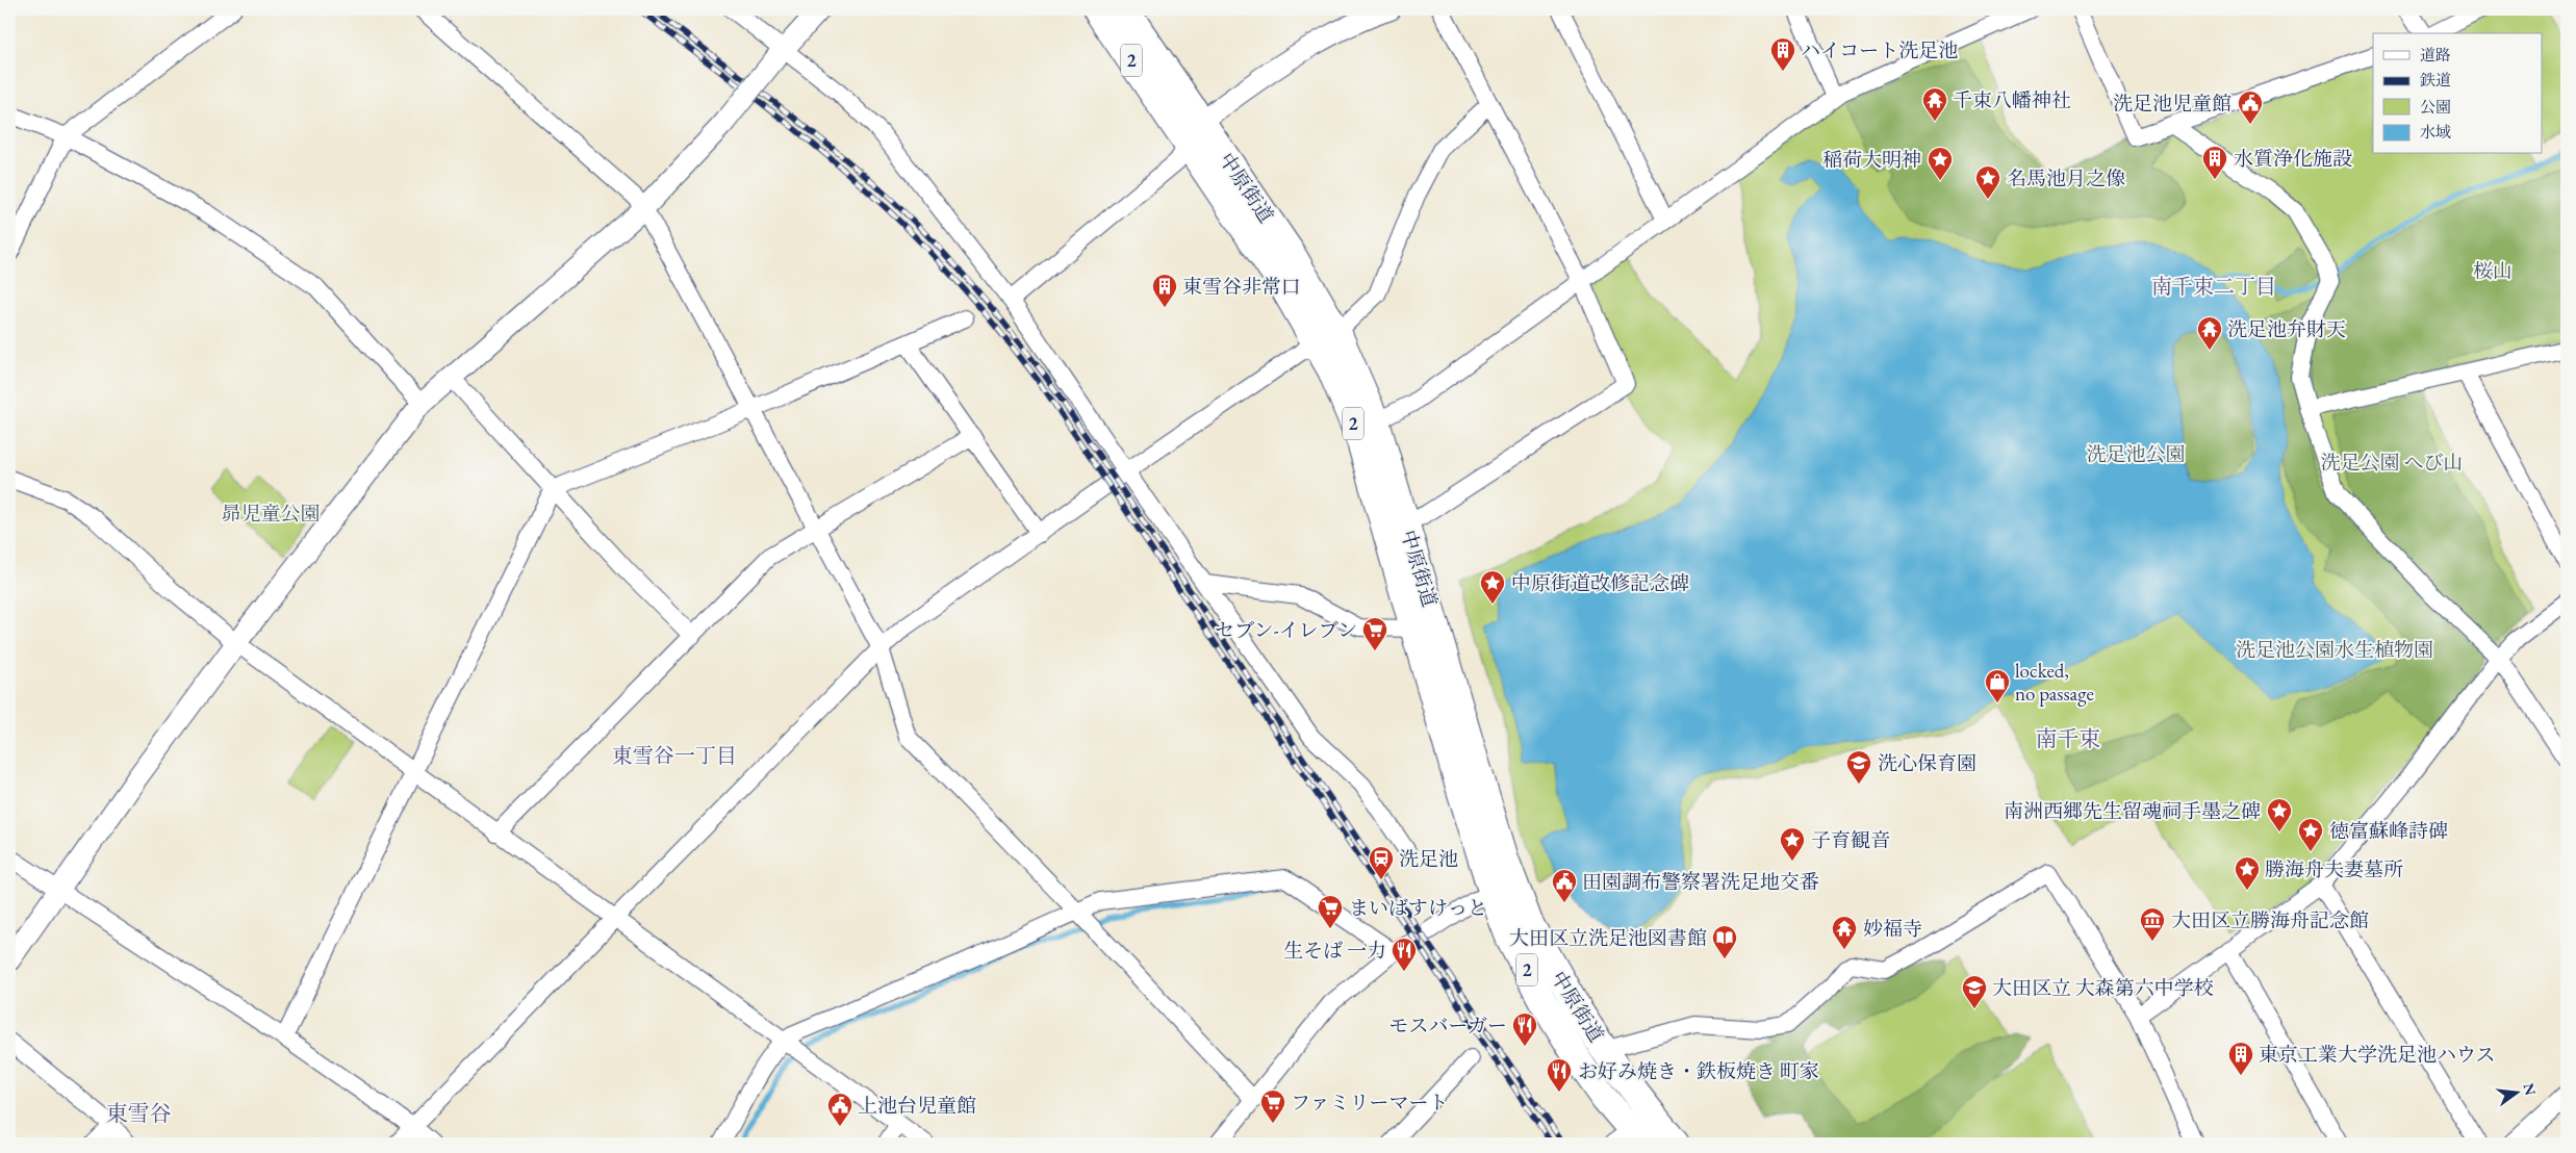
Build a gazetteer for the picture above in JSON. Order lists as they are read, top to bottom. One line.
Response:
{"streets":{"main road":["2","中原街道"]},"districts":["南千束二丁目","南千束","東雪谷一丁目","東雪谷"],"parks":["桜山","洗足池公園","洗足公園 へび山","昴児童公園","洗足池公園水生植物園"],"places":{"building":["ハイコート洗足池","水質浄化施設","東雪谷非常口","東京工業大学洗足池ハウス"],"temple":["千束八幡神社","洗足池弁財天","妙福寺"],"public building":["洗足池児童館","田園調布警察署洗足地交番","上池台児童館"],"place":["稲荷大明神","名馬池月之像","中原街道改修記念碑","南洲西郷先生留魂祠手墨之碑","徳富蘇峰詩碑","子育観音","勝海舟夫妻墓所"],"supermarket":["セブン-イレブン","まいばすけっと","ファミリーマート"],"shop":["locked, no passage"],"school or university":["洗心保育園","大田区立 大森第六中学校"],"station":["洗足池"],"museum":["大田区立勝海舟記念館"],"library":["大田区立洗足池図書館"],"restaurant":["生そば 一力","モスバーガー","お好み焼き・鉄板焼き 町家"]},"legend":["道路","鉄道","公園","水域"],"north":"right"}
